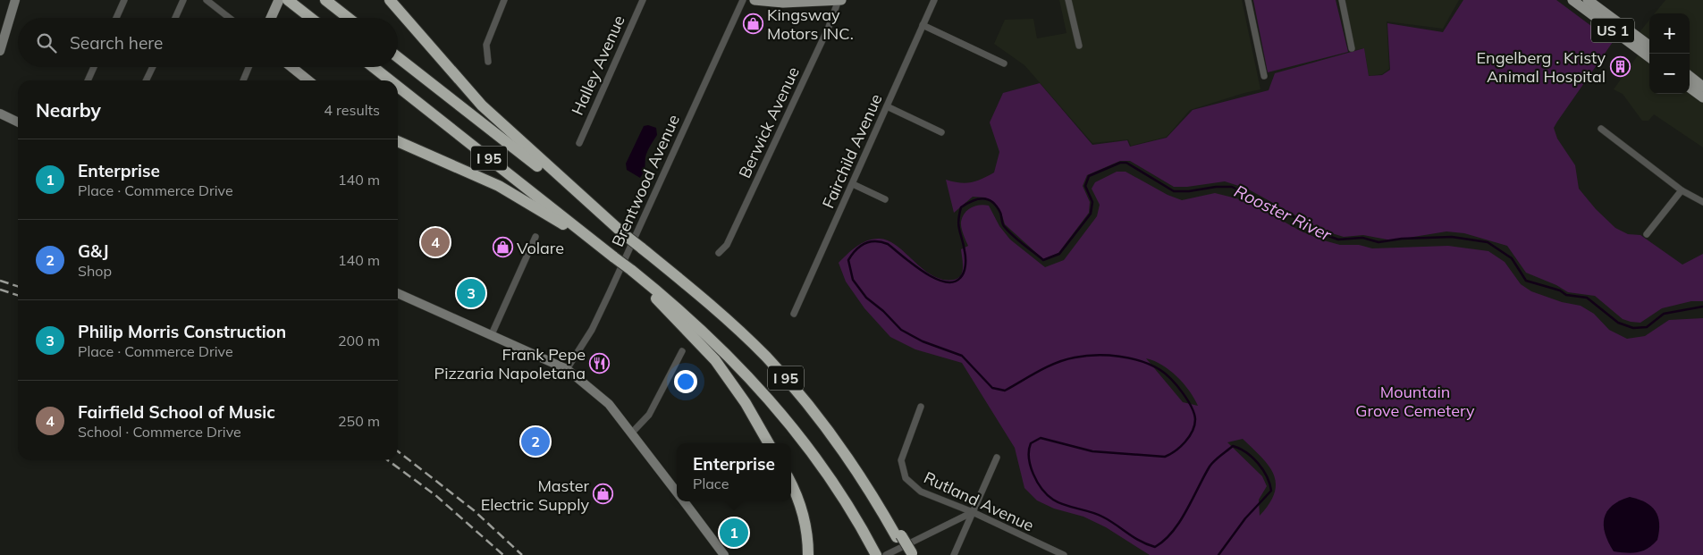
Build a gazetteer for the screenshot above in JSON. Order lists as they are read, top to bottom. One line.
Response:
{"streets":{"highway":["I 95"],"main road":["US 1"],"street":["Halley Avenue","Berwick Avenue","Fairchild Avenue","Brentwood Avenue","Rutland Avenue"]},"water":["Rooster River"],"parks":["Mountain Grove Cemetery"],"places":{"shop":["Kingsway Motors INC.","Volare","Master Electric Supply"],"building":["Engelberg . Kristy Animal Hospital"],"restaurant":["Frank Pepe Pizzaria Napoletana"]},"page":{"map_buttons":["+","−"],"search":"Search here","heading":["Nearby","4 results"],"list":[{"mark":"1","name":"Enterprise","note":"Place · Commerce Drive","value":"140 m"},{"mark":"2","name":"G&J","note":"Shop","value":"140 m"},{"mark":"3","name":"Philip Morris Construction","note":"Place · Commerce Drive","value":"200 m"},{"mark":"4","name":"Fairfield School of Music","note":"School · Commerce Drive","value":"250 m"}],"pins":["4","3","2","1"],"popup":["Enterprise","Place"]}}
